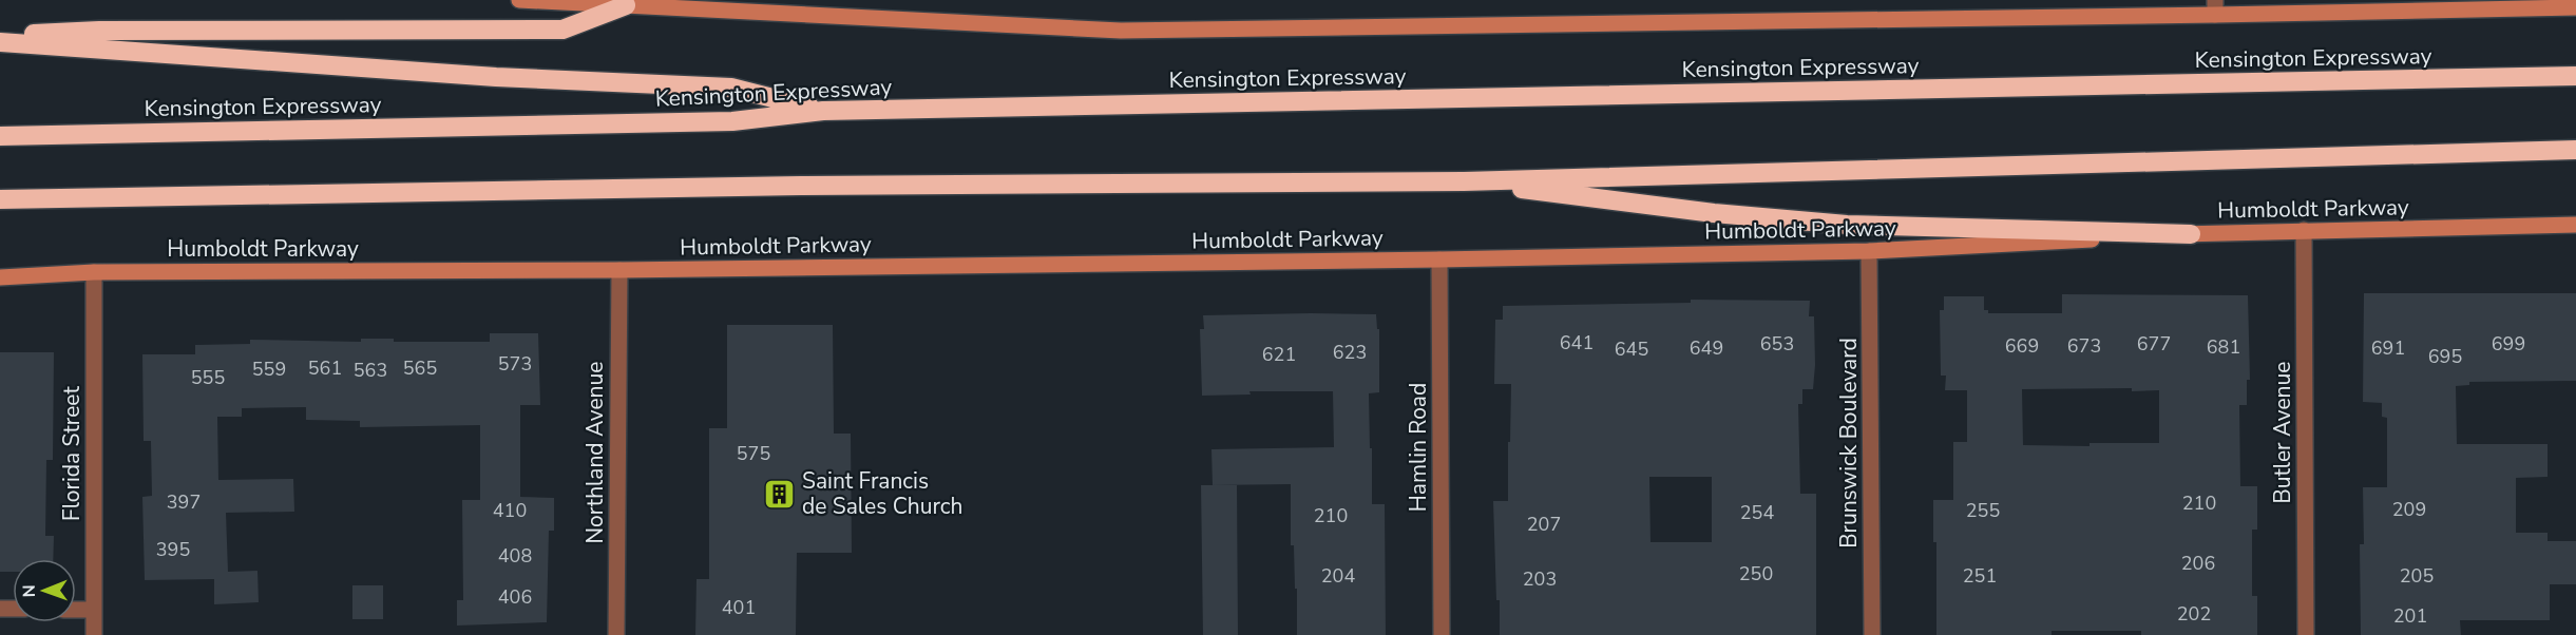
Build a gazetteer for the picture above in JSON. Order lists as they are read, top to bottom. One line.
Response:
{"streets":{"highway":["Kensington Expressway"],"street":["Humboldt Parkway","Butler Avenue","Brunswick Boulevard","Hamlin Road","Northland Avenue","Florida Street"]},"crossings":[["Humboldt Parkway","Butler Avenue"],["Humboldt Parkway","Brunswick Boulevard"],["Humboldt Parkway","Hamlin Road"],["Humboldt Parkway","Northland Avenue"],["Humboldt Parkway","Florida Street"]],"places":{"building":["Saint Francis de Sales Church"]},"house_numbers":["641","653","677","699","669","673","681","649","691","645","623","621","695","573","561","565","559","563","555","575","397","210","209","410","255","254","210","207","395","408","206","250","204","251","205","203","406","401","202","201"],"north":"left"}
